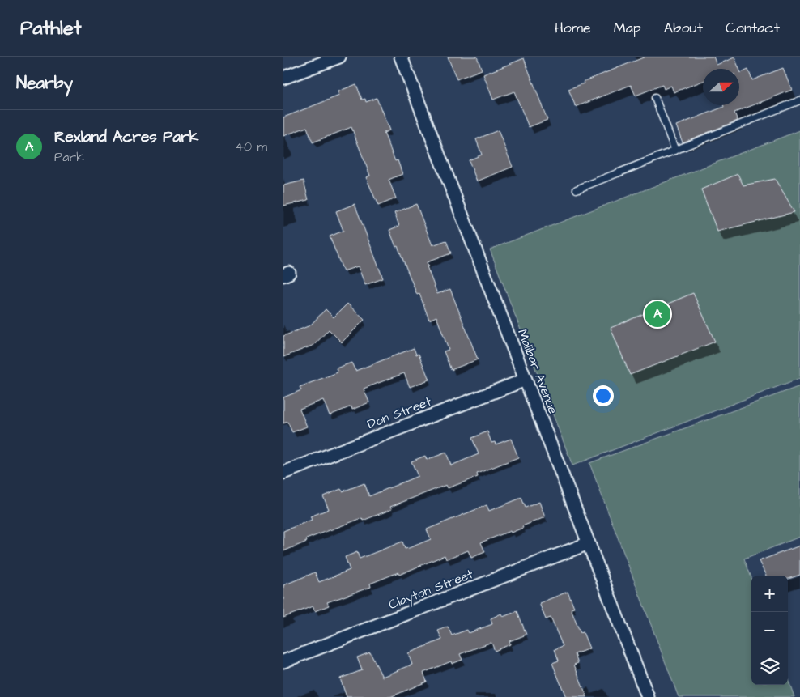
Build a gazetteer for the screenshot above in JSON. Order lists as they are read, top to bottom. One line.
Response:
{"streets":{"street":["Malibar Avenue","Don Street","Clayton Street"]},"crossings":[["Malibar Avenue","Don Street"],["Malibar Avenue","Clayton Street"]],"north":"right","page":{"header":"Pathlet","nav":["Home","Map","About","Contact"],"heading":"Nearby","list":[{"mark":"A","name":"Rexland Acres Park","note":"Park","value":"40 m"}],"pins":"A","map_buttons":["+","−"]}}
